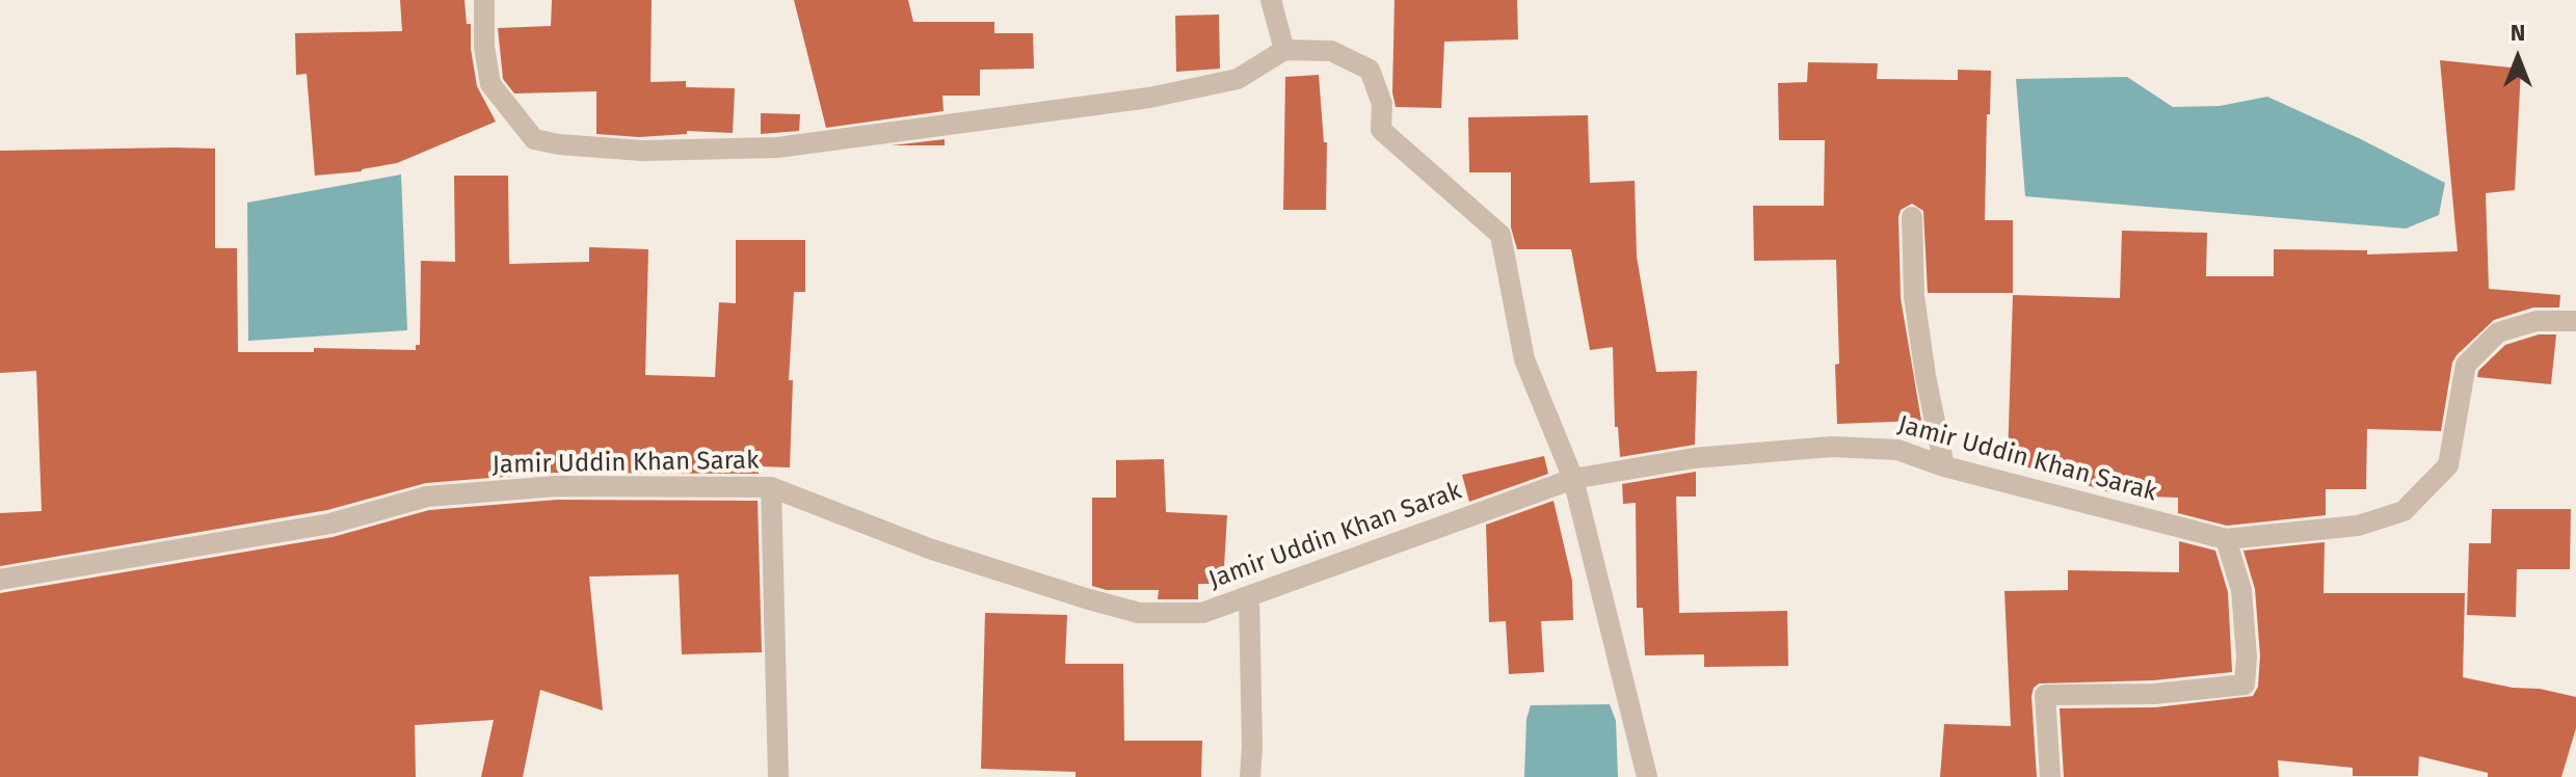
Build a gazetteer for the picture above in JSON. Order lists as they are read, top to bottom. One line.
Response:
{"streets":{"street":["Jamir Uddin Khan Sarak"]},"north":"top"}
